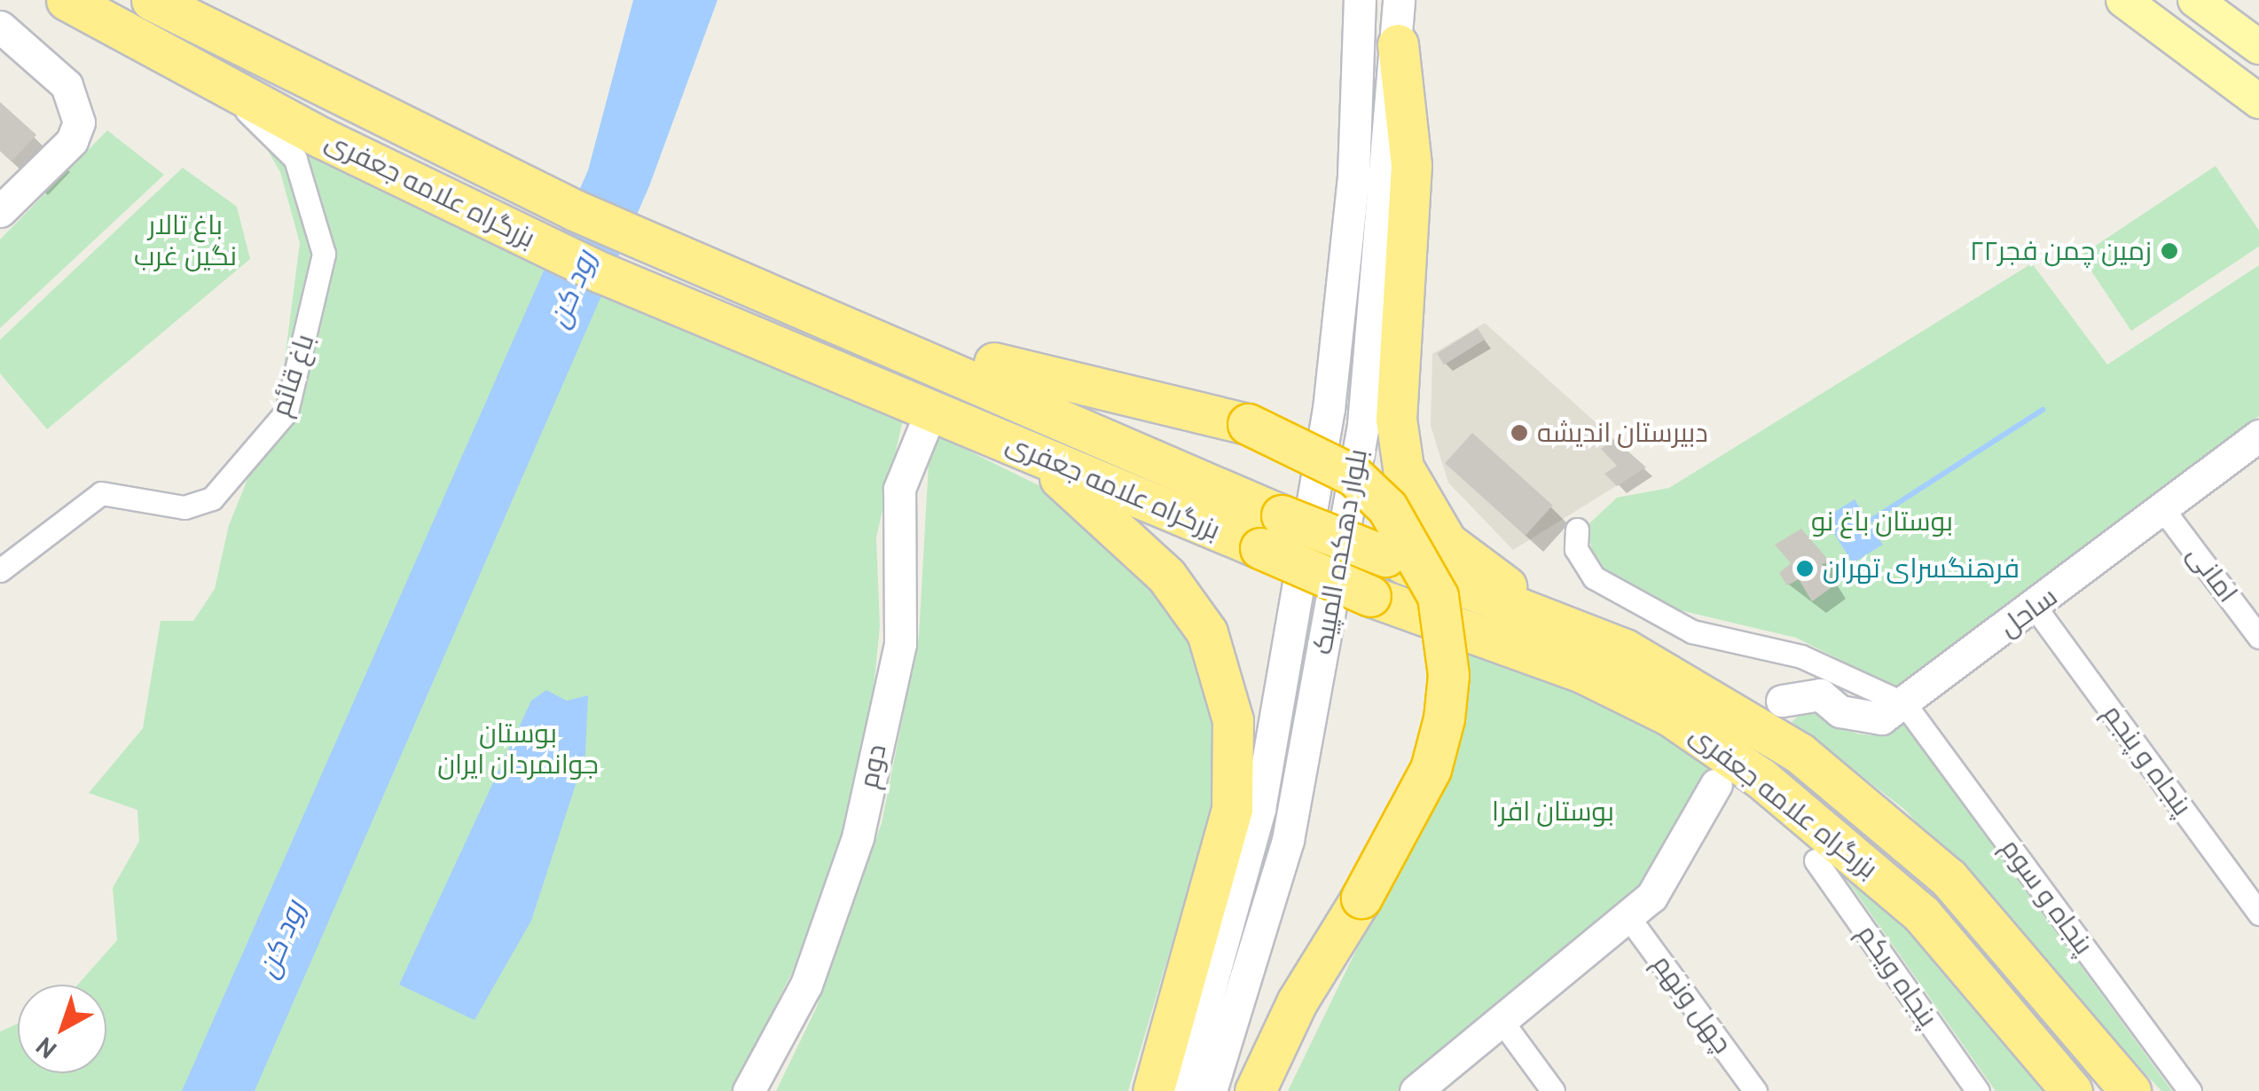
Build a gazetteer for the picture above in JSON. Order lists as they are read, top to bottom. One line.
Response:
{"streets":{"highway":["بزرگراه علامه جعفری"],"main road":["بلوار دهکده المپیک","ساحل","دوم"],"street":["باغ قائم","امانی","پنجاه و پنجم","پنجاه و سوم","پنجاه ویکم","چهل ونهم"]},"crossings":[["بزرگراه علامه جعفری","باغ قائم"],["امانی","ساحل"],["ساحل","پنجاه و پنجم"],["ساحل","پنجاه و سوم"]],"water":["رود کن"],"parks":["باغ تالار نگین غرب","بوستان باغ نو","بوستان جوانمردان ایران","بوستان افرا"],"places":["زمین چمن فجر۲۲","دبیرستان اندیشه","فرهنگسرای تهران"],"north":"bottom left"}
